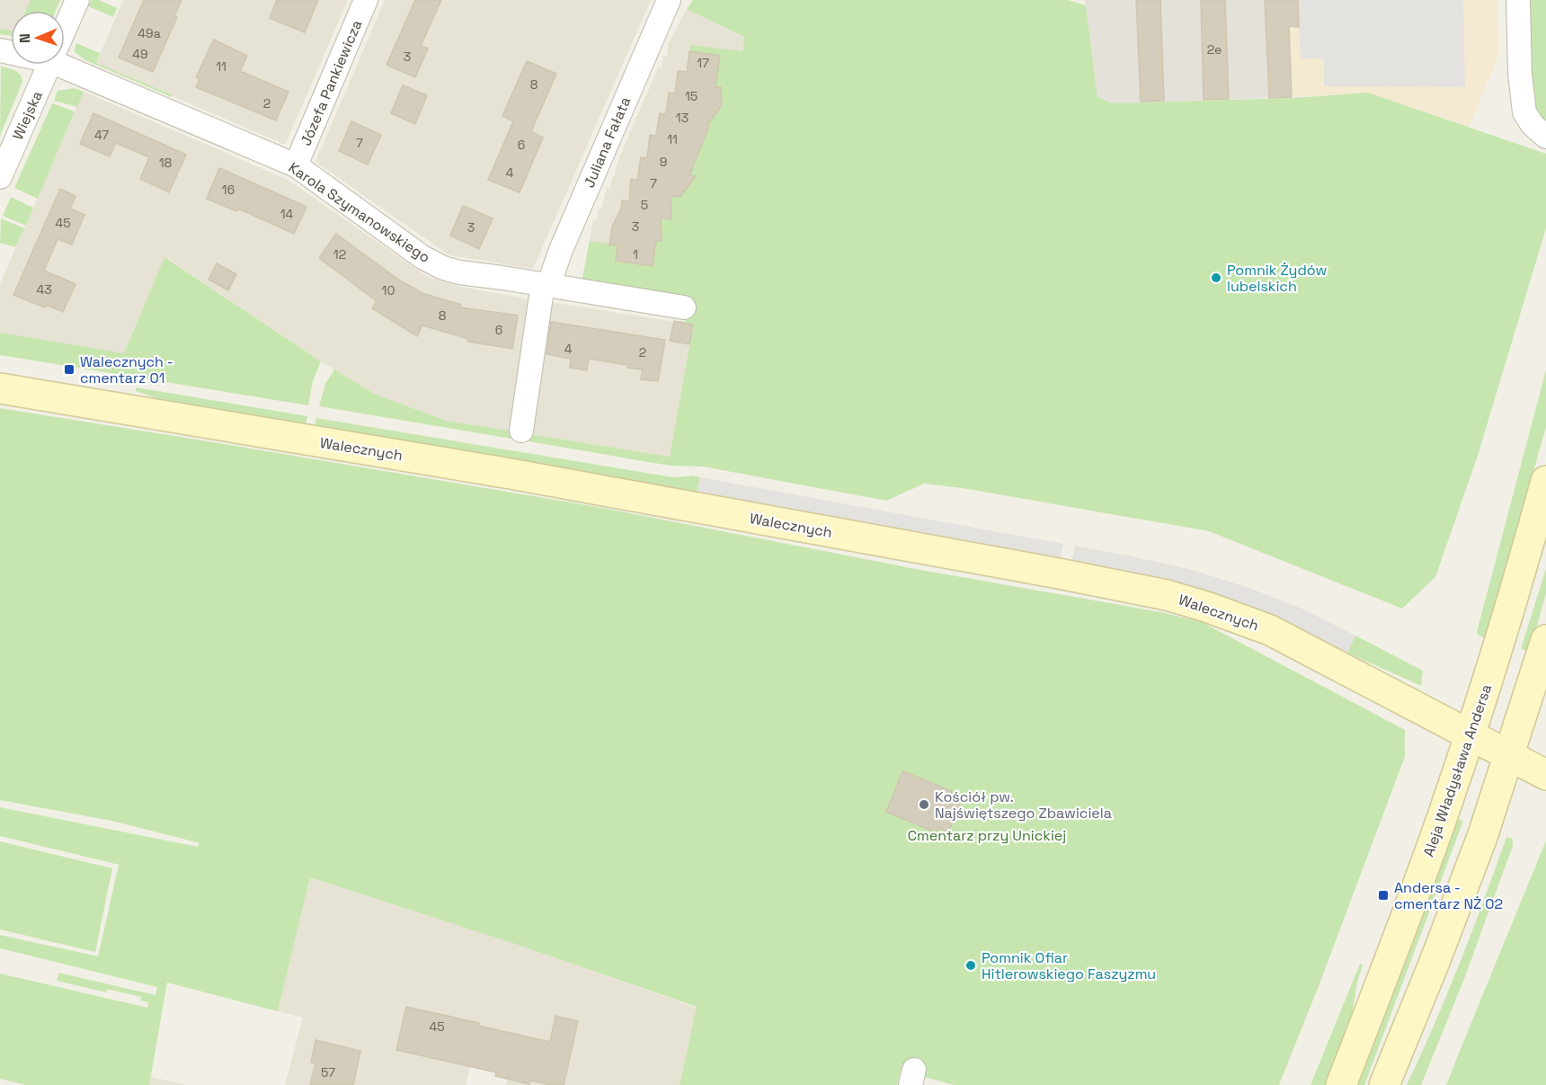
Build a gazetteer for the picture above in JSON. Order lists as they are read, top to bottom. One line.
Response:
{"streets":{"street":["Józefa Pankiewicza","Wiejska","Juliana Fałata","Karola Szymanowskiego","Walecznych","Aleja Władysława Andersa"]},"crossings":[["Józefa Pankiewicza","Karola Szymanowskiego"],["Juliana Fałata","Karola Szymanowskiego"],["Walecznych","Aleja Władysława Andersa"]],"parks":["Cmentarz przy Unickiej"],"places":{"other":["Pomnik Żydów lubelskich","Kościół pw. Najświętszego Zbawiciela","Pomnik Ofiar Hitlerowskiego Faszyzmu"],"transit":["Walecznych - cmentarz 01","Andersa - cmentarz NŻ 02"]},"house_numbers":["49a","2e","49","3","17","11","8","15","2","13","47","11","7","6","9","18","4","7","16","5","14","45","3","3","12","1","43","10","8","6","4","2","45","57"],"north":"left"}
